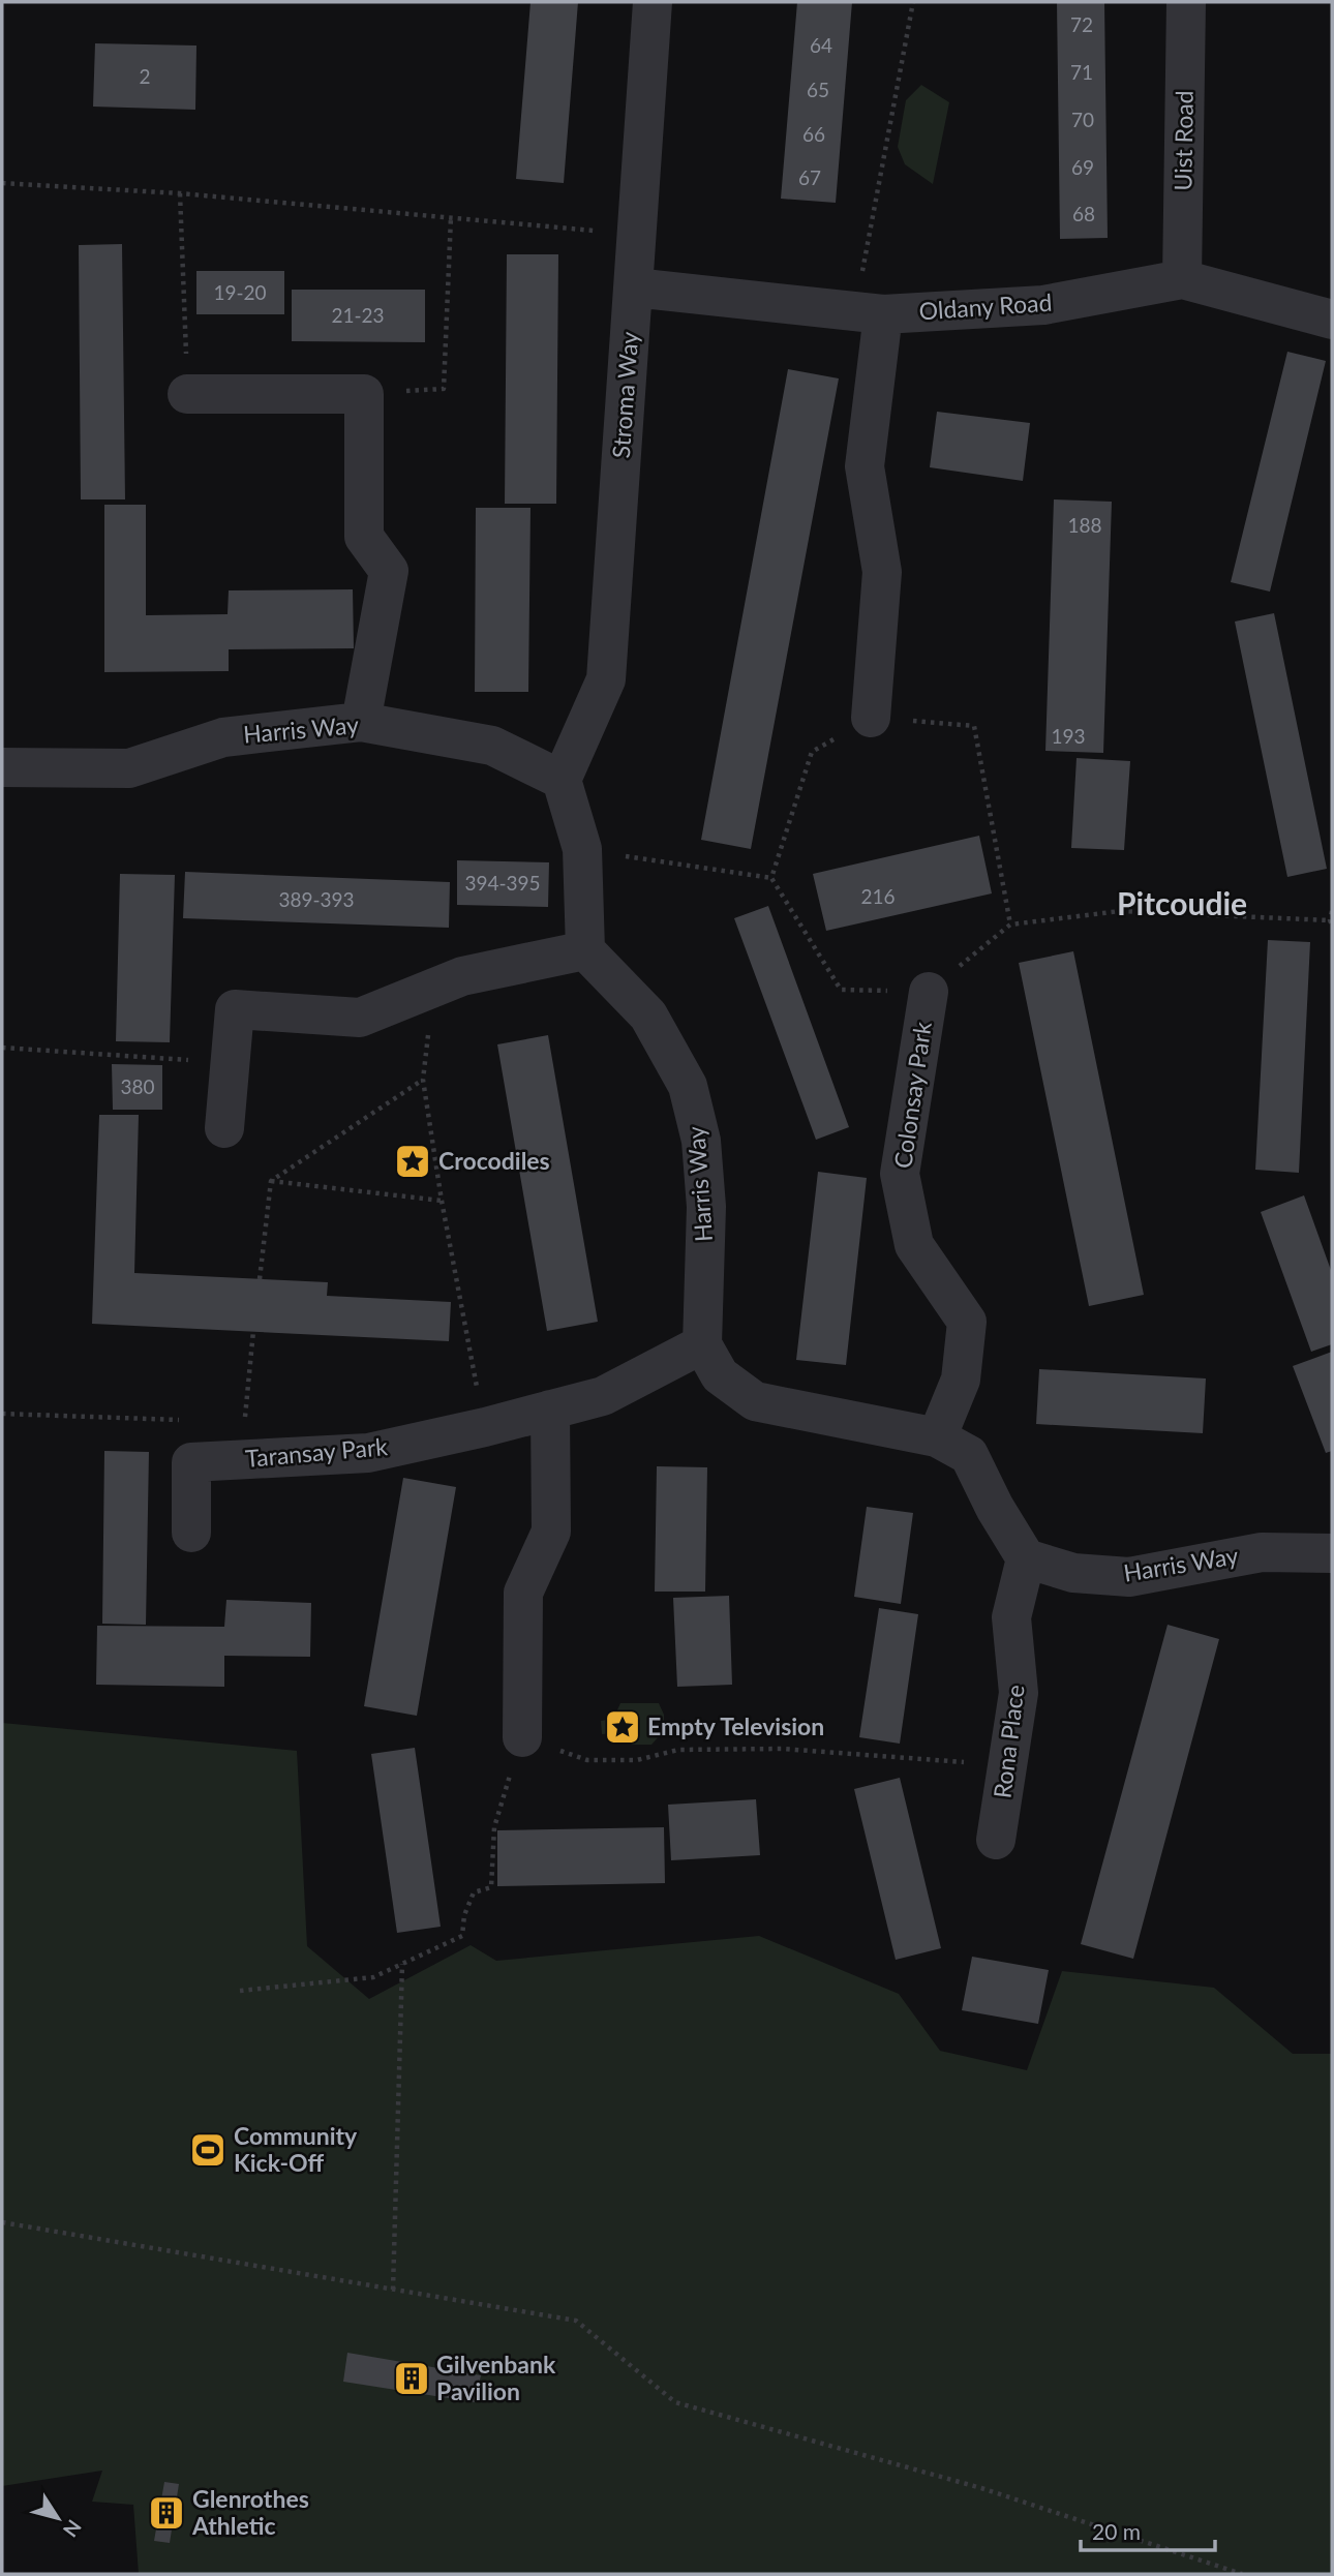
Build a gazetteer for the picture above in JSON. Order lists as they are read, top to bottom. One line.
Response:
{"streets":{"street":["Uist Road","Oldany Road","Stroma Way","Harris Way","Colonsay Park","Taransay Park","Rona Place"]},"crossings":[["Uist Road","Oldany Road"],["Oldany Road","Stroma Way"],["Stroma Way","Harris Way"],["Harris Way","Taransay Park"],["Harris Way","Rona Place"]],"districts":["Pitcoudie"],"places":{"place":["Crocodiles","Empty Television"],"sports":["Community Kick-Off"],"building":["Gilvenbank Pavilion","Glenrothes Athletic"]},"house_numbers":["72","64","71","2","65","70","66","69","67","68","19-20","21-23","188","193","394-395","216","389-393","380"],"scale_bar":"20 m","north":"bottom right"}
